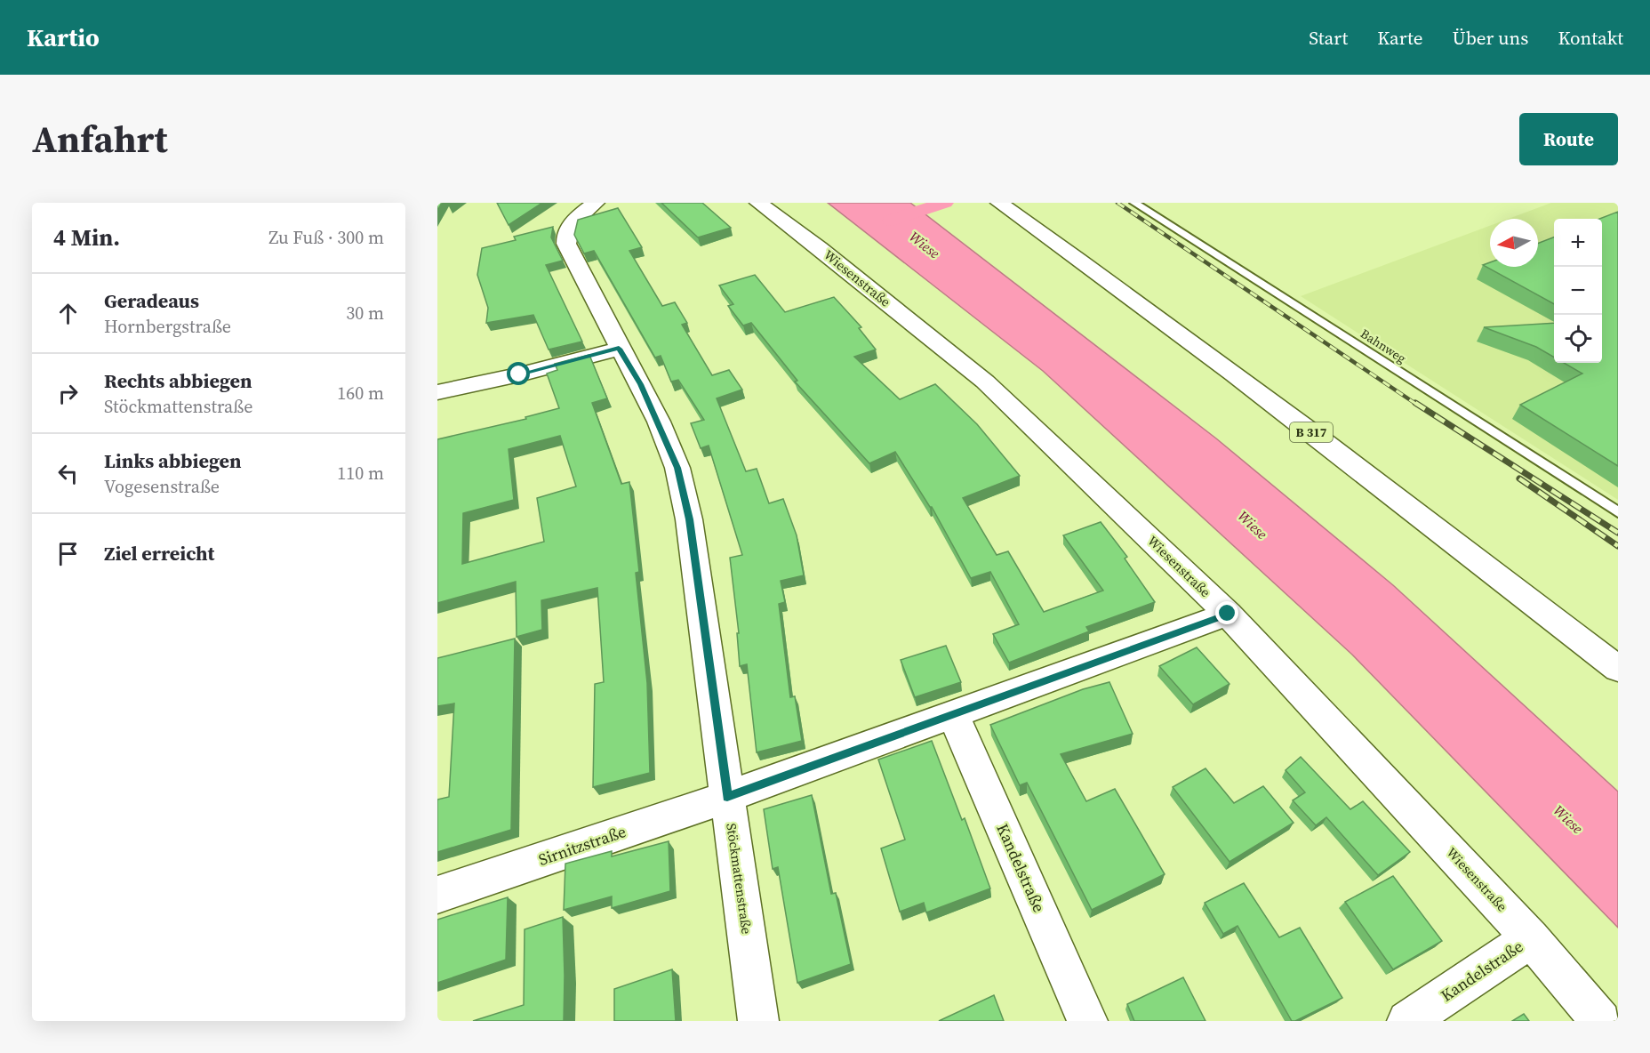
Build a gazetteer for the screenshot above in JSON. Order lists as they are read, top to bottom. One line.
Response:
{"streets":{"street":["Wiesenstraße","B 317","Sirnitzstraße","Kandelstraße","Stöckmattenstraße"],"lane":["Bahnweg"]},"crossings":[["Wiesenstraße","Sirnitzstraße"],["Wiesenstraße","Kandelstraße"],["Sirnitzstraße","Kandelstraße"],["Sirnitzstraße","Stöckmattenstraße"]],"water":["Wiese"],"north":"left","page":{"header":"Kartio","nav":["Start","Karte","Über uns","Kontakt"],"title":"Anfahrt","buttons":"Route","heading":["4 Min.","Zu Fuß · 300 m"],"map_buttons":["+","−"],"list":[["Geradeaus","Hornbergstraße","30 m"],["Rechts abbiegen","Stöckmattenstraße","160 m"],["Links abbiegen","Vogesenstraße","110 m"],"Ziel erreicht"]}}
